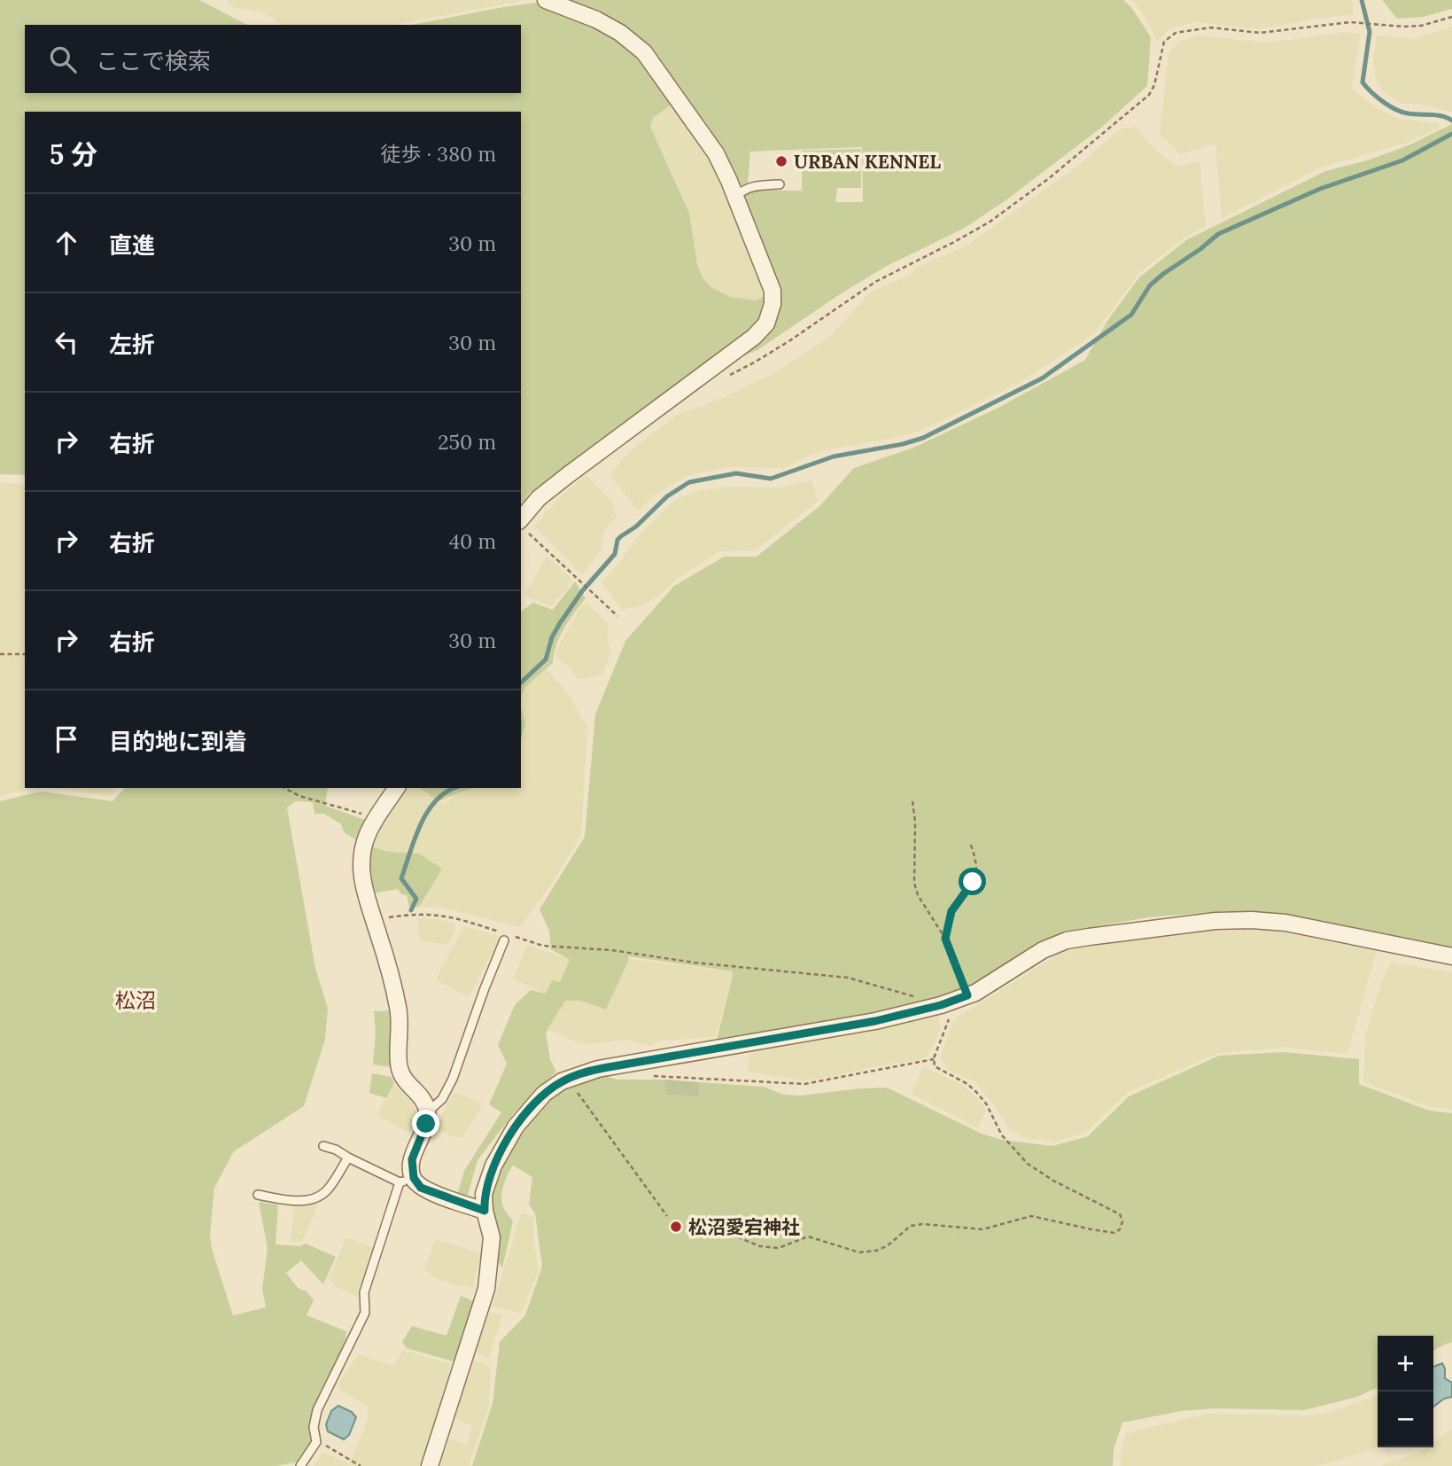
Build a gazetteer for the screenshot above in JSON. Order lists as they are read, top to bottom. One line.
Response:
{"districts":["松沼"],"places":["URBAN KENNEL","松沼愛宕神社"],"page":{"search":"ここで検索","heading":["5 分","徒歩 · 380 m"],"list":[["直進","30 m"],["左折","30 m"],["右折","250 m"],["右折","40 m"],["右折","30 m"],"目的地に到着"],"map_buttons":["+","−"]}}
